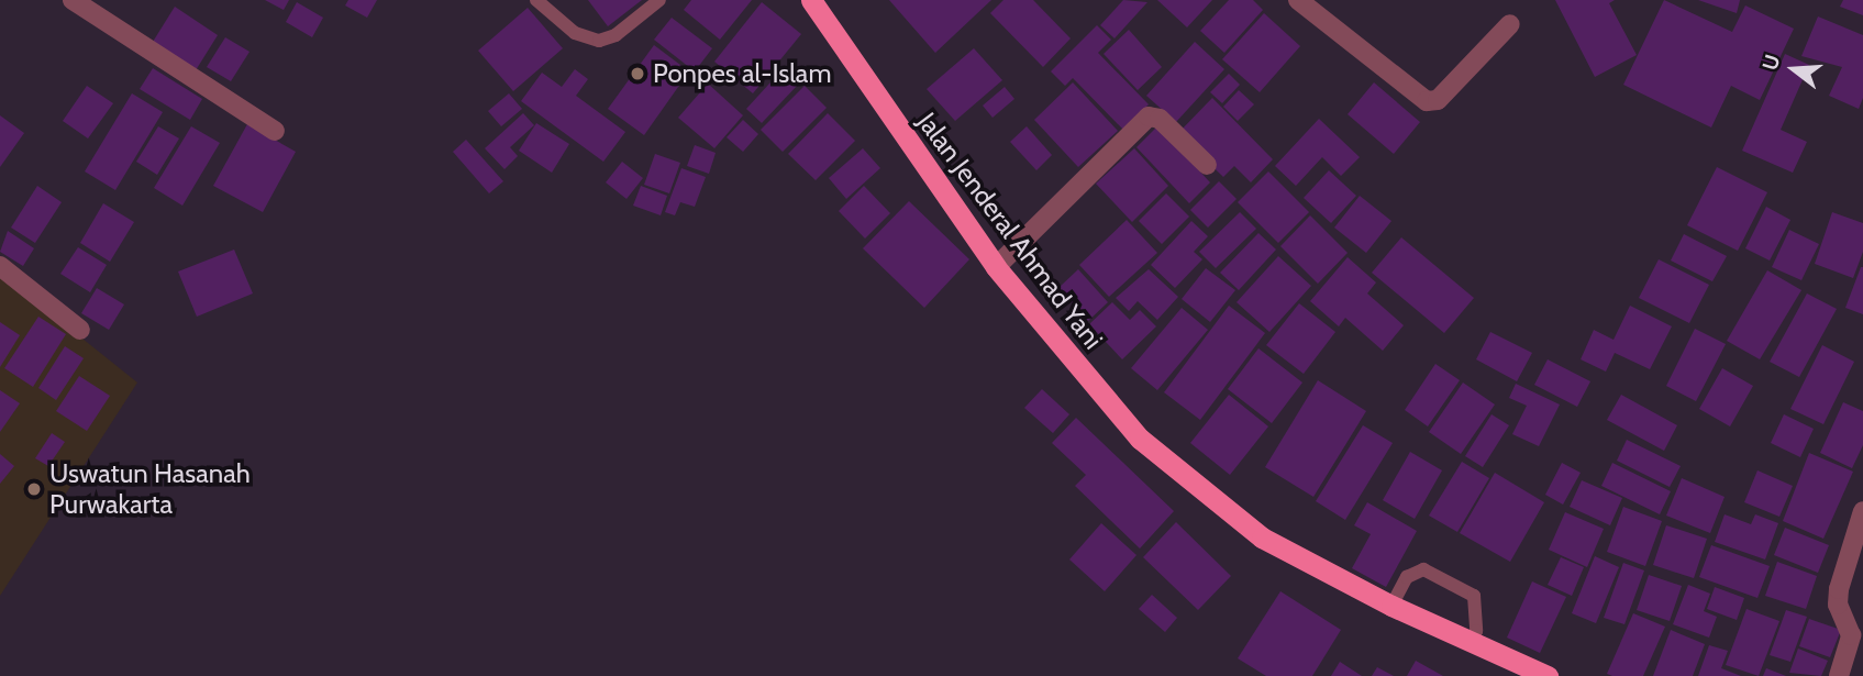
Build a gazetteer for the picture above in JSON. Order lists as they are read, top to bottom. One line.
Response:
{"streets":{"highway":["Jalan Jenderal Ahmad Yani"]},"places":["Ponpes al-Islam","Uswatun Hasanah Purwakarta"],"north":"left"}
